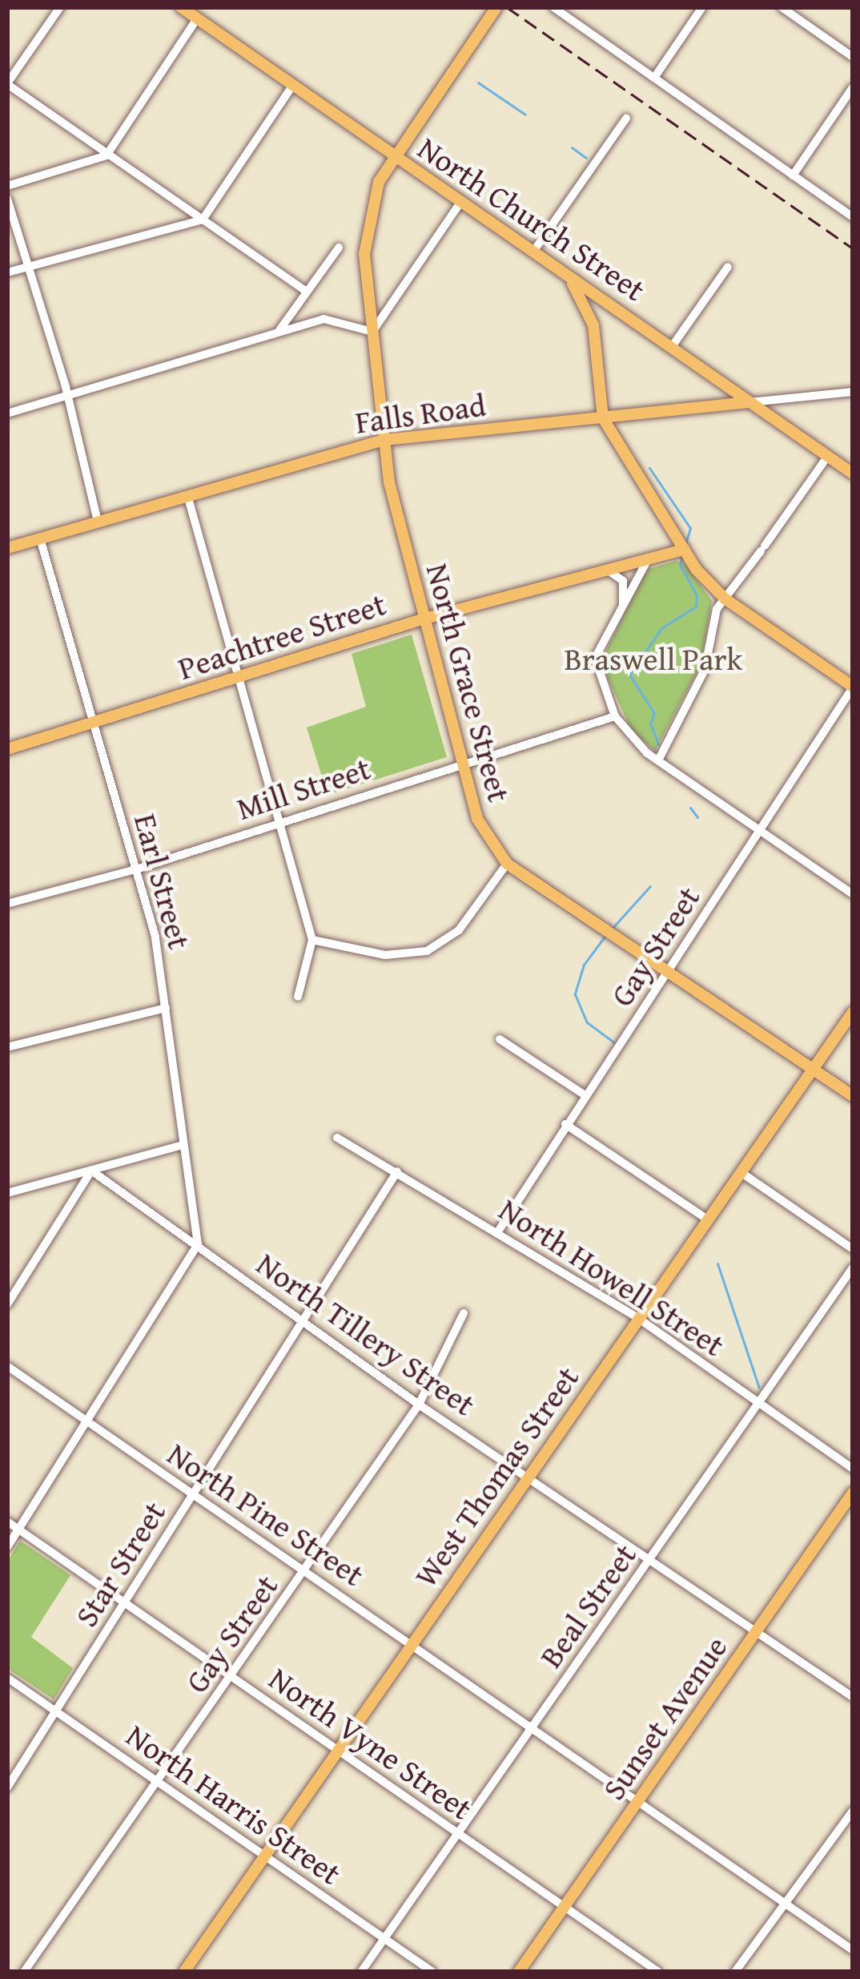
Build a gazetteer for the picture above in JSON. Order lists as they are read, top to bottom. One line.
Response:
{"streets":{"main road":["North Church Street","Falls Road","Peachtree Street","North Grace Street","West Thomas Street","Sunset Avenue"],"street":["Mill Street","Earl Street","Gay Street","North Howell Street","North Tillery Street","North Pine Street","Star Street","Beal Street","North Vyne Street","North Harris Street"]},"crossings":[["North Church Street","Falls Road"],["North Church Street","North Grace Street"],["Falls Road","North Grace Street"],["Falls Road","Earl Street"],["Peachtree Street","North Grace Street"],["Peachtree Street","Earl Street"],["North Grace Street","Mill Street"],["North Grace Street","Gay Street"],["North Grace Street","West Thomas Street"],["Mill Street","Earl Street"],["Earl Street","North Tillery Street"],["Gay Street","North Howell Street"],["Gay Street","North Tillery Street"],["Gay Street","North Pine Street"],["Gay Street","North Vyne Street"],["Gay Street","North Harris Street"],["North Howell Street","West Thomas Street"],["North Howell Street","Star Street"],["North Howell Street","Beal Street"],["North Tillery Street","West Thomas Street"],["North Tillery Street","Star Street"],["North Tillery Street","Beal Street"],["North Tillery Street","Sunset Avenue"],["West Thomas Street","North Pine Street"],["West Thomas Street","North Vyne Street"],["West Thomas Street","North Harris Street"],["North Pine Street","Star Street"],["North Pine Street","Beal Street"],["North Pine Street","Sunset Avenue"],["Star Street","North Vyne Street"],["Star Street","North Harris Street"],["Beal Street","North Vyne Street"],["Beal Street","North Harris Street"],["Sunset Avenue","North Vyne Street"]],"parks":["Braswell Park"]}
